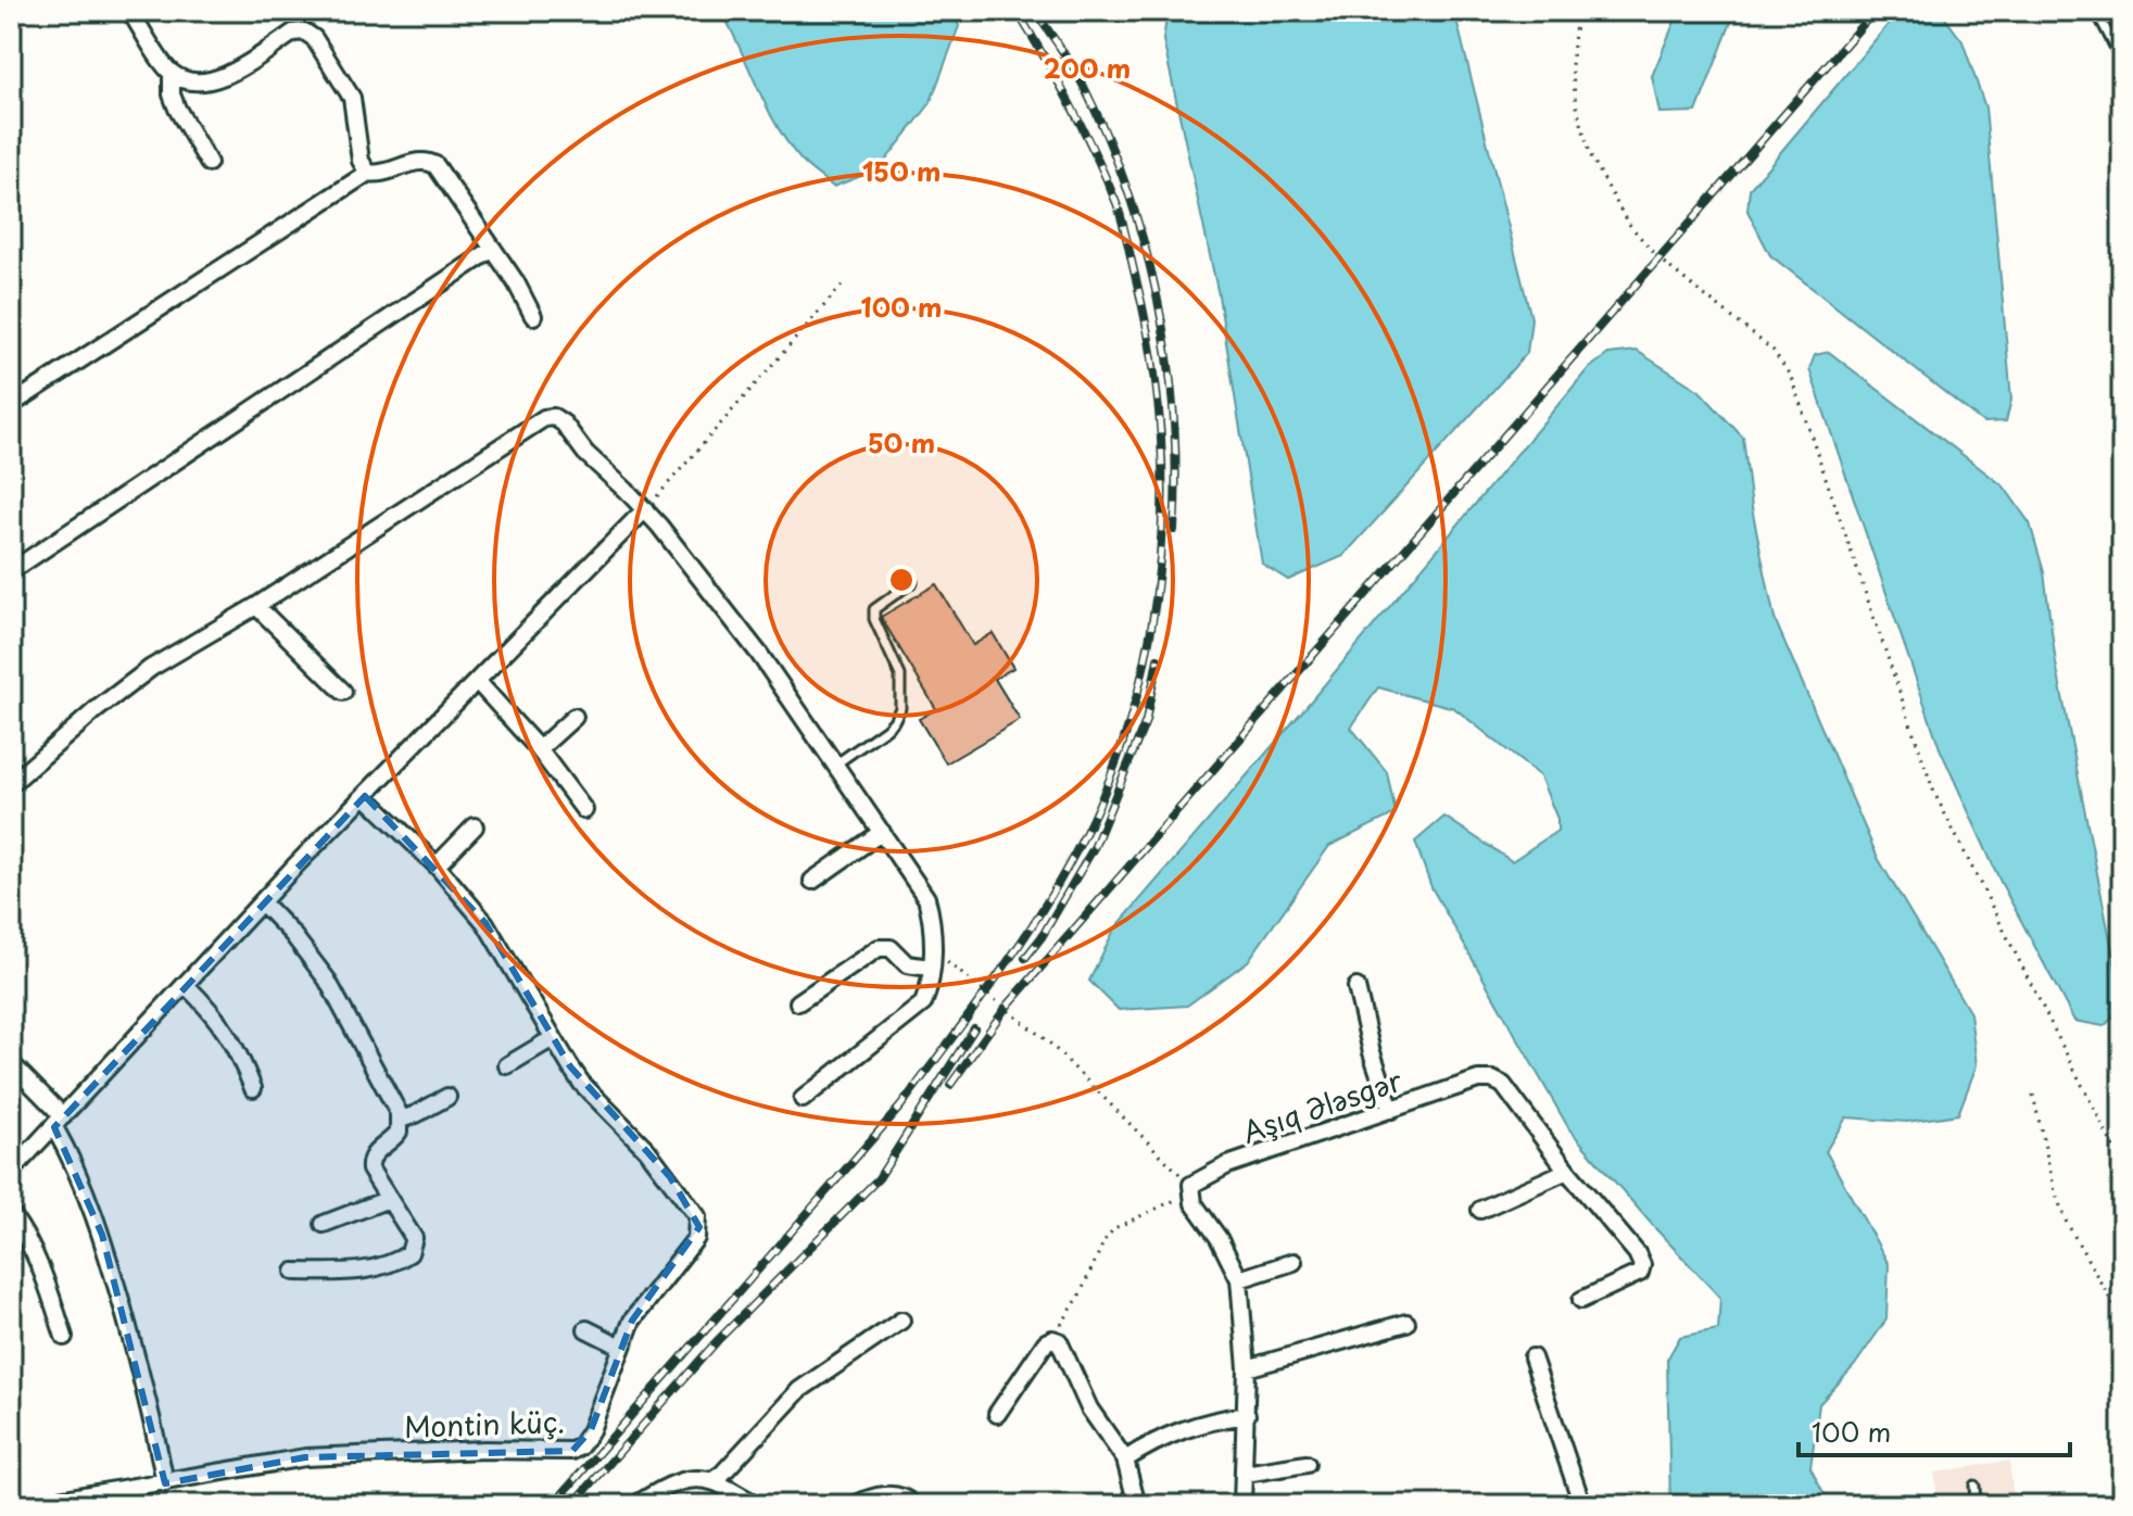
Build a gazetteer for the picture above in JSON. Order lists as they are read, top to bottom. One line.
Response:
{"streets":{"street":["Aşıq Ələsgər","Montin küç."]},"scale_bar":"100 m","rings":["200 m","150 m","100 m","50 m"]}
